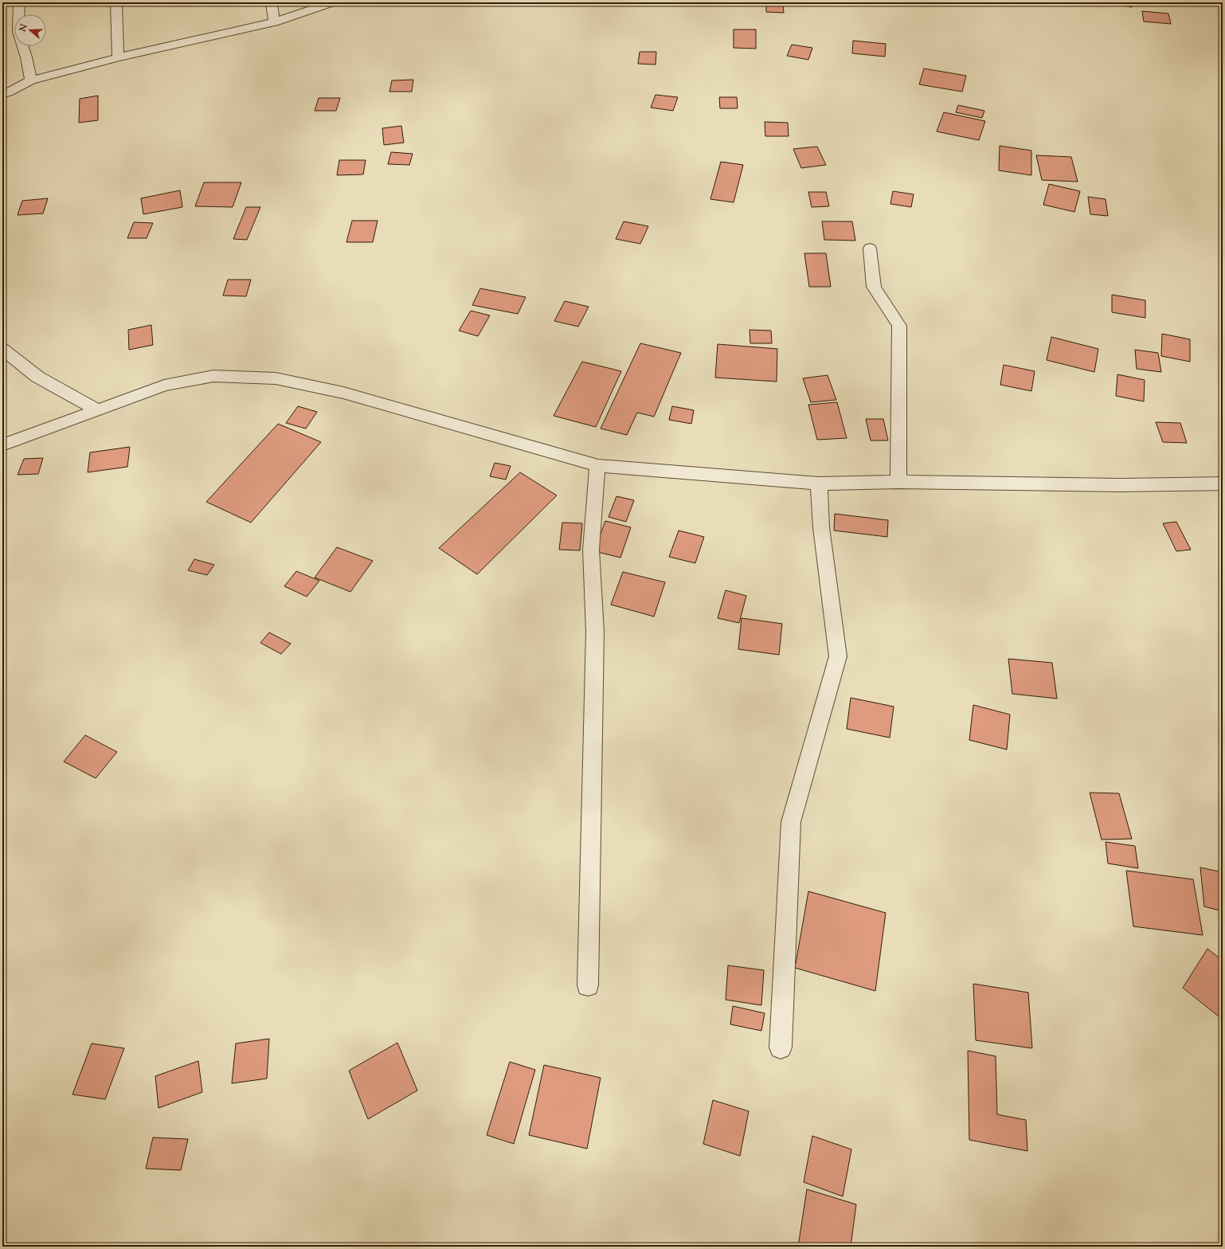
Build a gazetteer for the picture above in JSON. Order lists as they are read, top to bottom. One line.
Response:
{"north":"left"}
